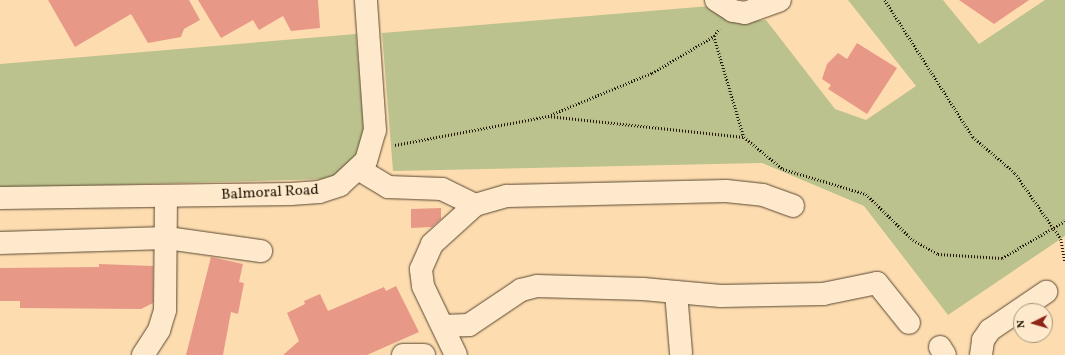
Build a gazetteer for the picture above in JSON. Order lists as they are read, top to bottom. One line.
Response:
{"streets":{"street":["Balmoral Road"]},"north":"left"}
